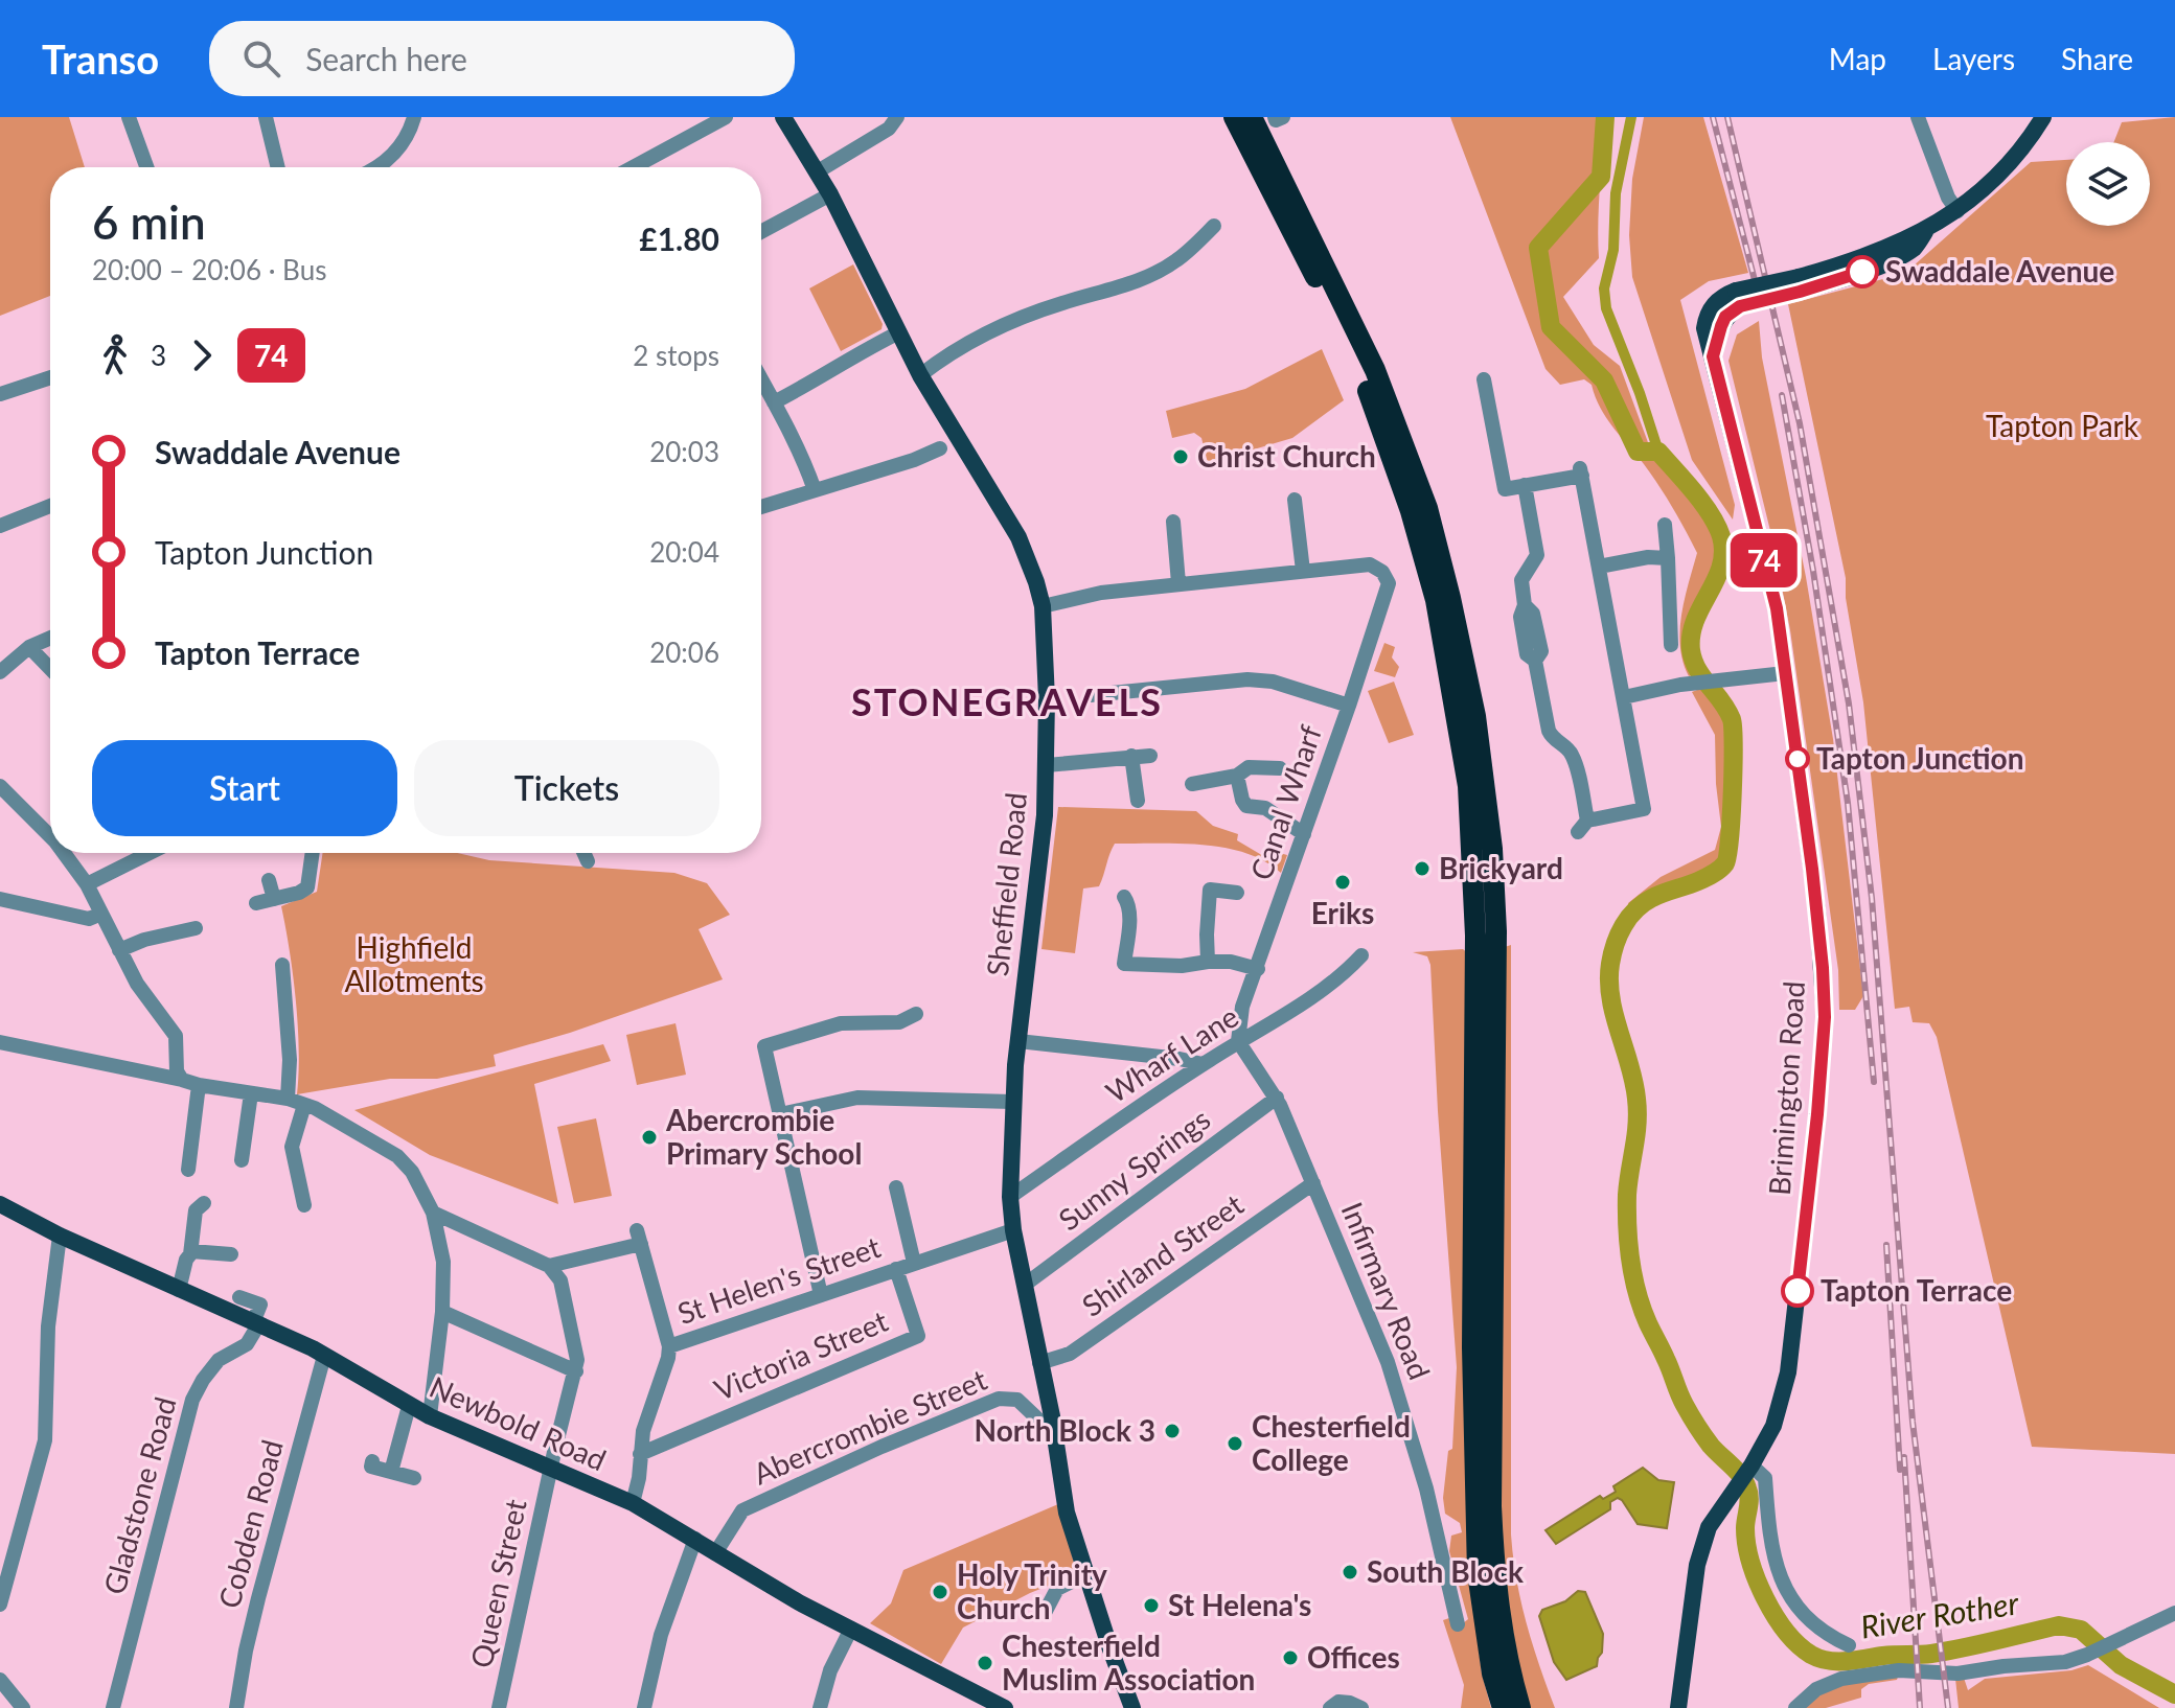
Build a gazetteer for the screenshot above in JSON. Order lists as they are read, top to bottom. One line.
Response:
{"streets":{"main road":["Sheffield Road","Brimington Road","Newbold Road"],"street":["Canal Wharf","Wharf Lane","Sunny Springs","Shirland Street","St Helen's Street","Infirmary Road","Victoria Street","Abercrombie Street","Gladstone Road","Cobden Road","Queen Street"]},"crossings":[["Canal Wharf","Wharf Lane"],["Canal Wharf","Infirmary Road"],["Sheffield Road","Wharf Lane"],["Sheffield Road","Sunny Springs"],["Sheffield Road","Shirland Street"],["Sheffield Road","St Helen's Street"],["Sheffield Road","Abercrombie Street"],["Wharf Lane","Infirmary Road"],["Sunny Springs","Infirmary Road"],["Shirland Street","Infirmary Road"],["St Helen's Street","Victoria Street"],["St Helen's Street","Newbold Road"],["Newbold Road","Abercrombie Street"],["Newbold Road","Gladstone Road"],["Newbold Road","Cobden Road"],["Newbold Road","Queen Street"]],"districts":["STONEGRAVELS"],"water":["River Rother"],"parks":["Tapton Park","Highfield Allotments"],"places":["Swaddale Avenue","Christ Church","Tapton Junction","Brickyard","Eriks","Abercrombie Primary School","Tapton Terrace","North Block 3","Chesterfield College","South Block","Holy Trinity Church","St Helena's","Offices","Chesterfield Muslim Association"],"lines":["bus line 74"],"page":{"header":"Transo","search":"Search here","nav":["Map","Layers","Share"],"on_map":"74","heading":["6 min","20:00 – 20:06 · Bus","£1.80"],"legs":["3","74","2 stops"],"list":[{"name":"Swaddale Avenue","value":"20:03"},{"name":"Tapton Junction","value":"20:04"},{"name":"Tapton Terrace","value":"20:06"}],"buttons":["Start","Tickets"]}}
